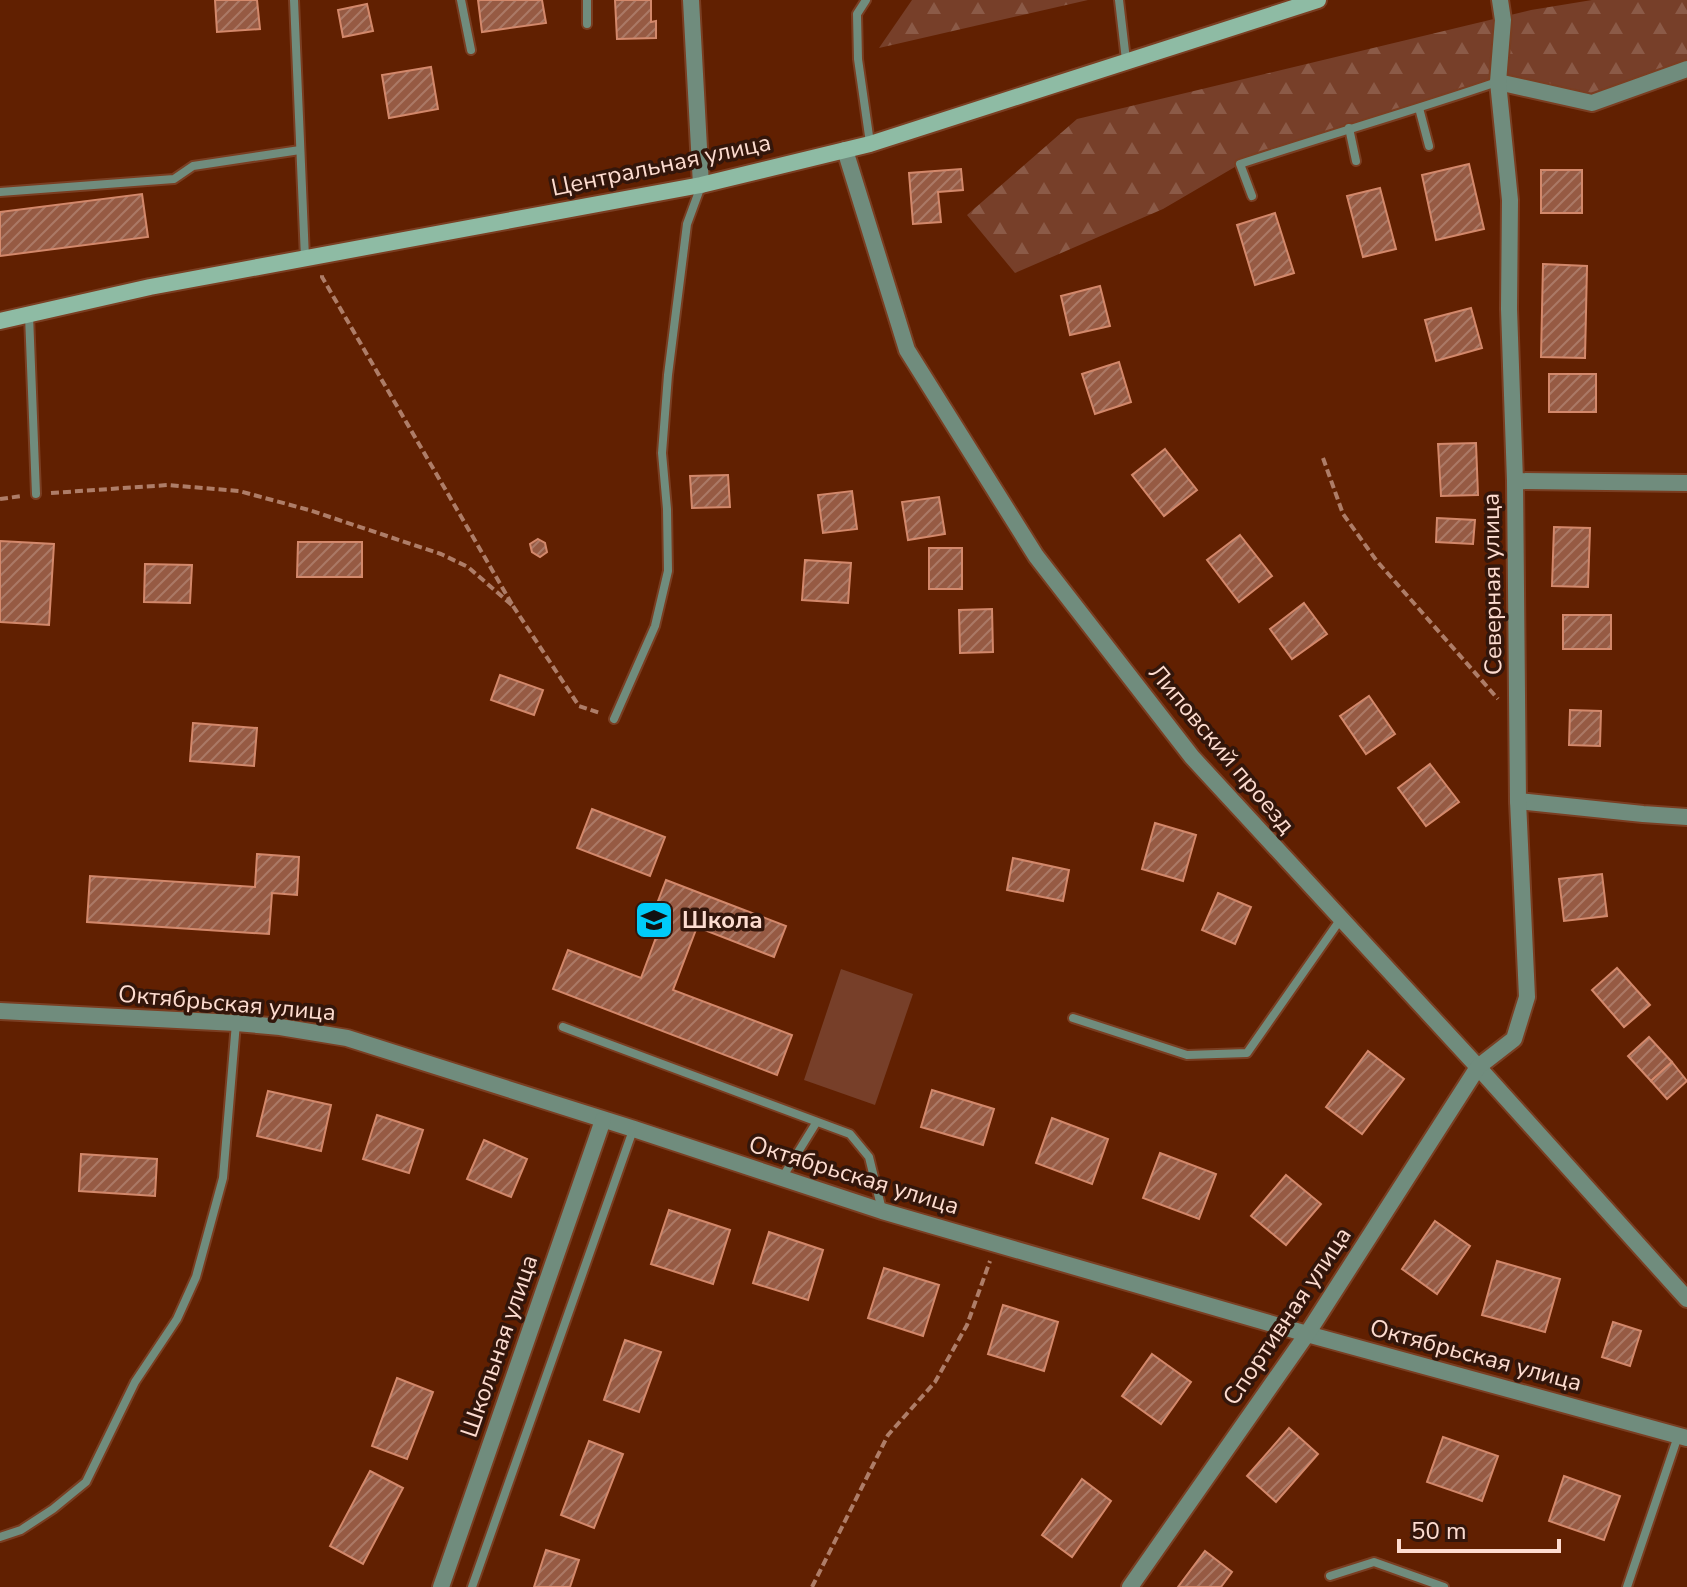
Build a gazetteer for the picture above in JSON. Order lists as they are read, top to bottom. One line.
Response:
{"streets":{"main road":["Центральная улица"],"street":["Северная улица","Липовский проезд","Октябрьская улица","Спортивная улица","Школьная улица"]},"crossings":[["Центральная улица","Липовский проезд"],["Северная улица","Липовский проезд"],["Северная улица","Спортивная улица"],["Липовский проезд","Спортивная улица"],["Октябрьская улица","Спортивная улица"],["Октябрьская улица","Школьная улица"]],"places":{"school or university":["Школа"]},"scale_bar":"50 m"}
